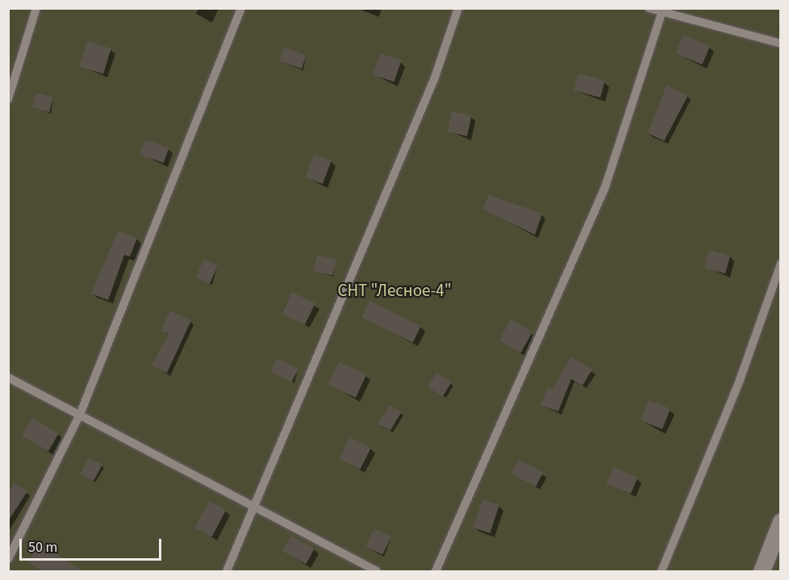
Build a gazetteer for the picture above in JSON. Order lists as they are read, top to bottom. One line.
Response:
{"parks":["СНТ \"Лесное-4\""],"scale_bar":"50 m"}
